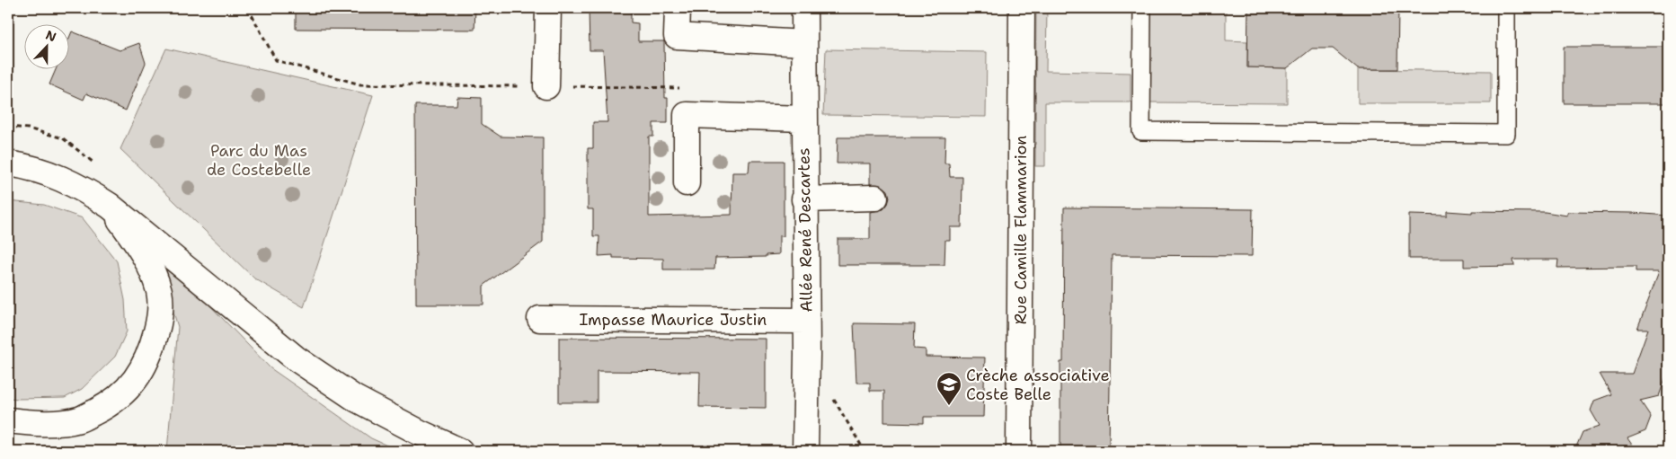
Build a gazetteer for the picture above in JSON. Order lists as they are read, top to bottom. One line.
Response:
{"streets":{"street":["Allée René Descartes","Rue Camille Flammarion","Impasse Maurice Justin"]},"crossings":[["Allée René Descartes","Impasse Maurice Justin"]],"parks":["Parc du Mas de Costebelle"],"places":{"school or university":["Crèche associative Coste Belle"]},"north":"top"}
